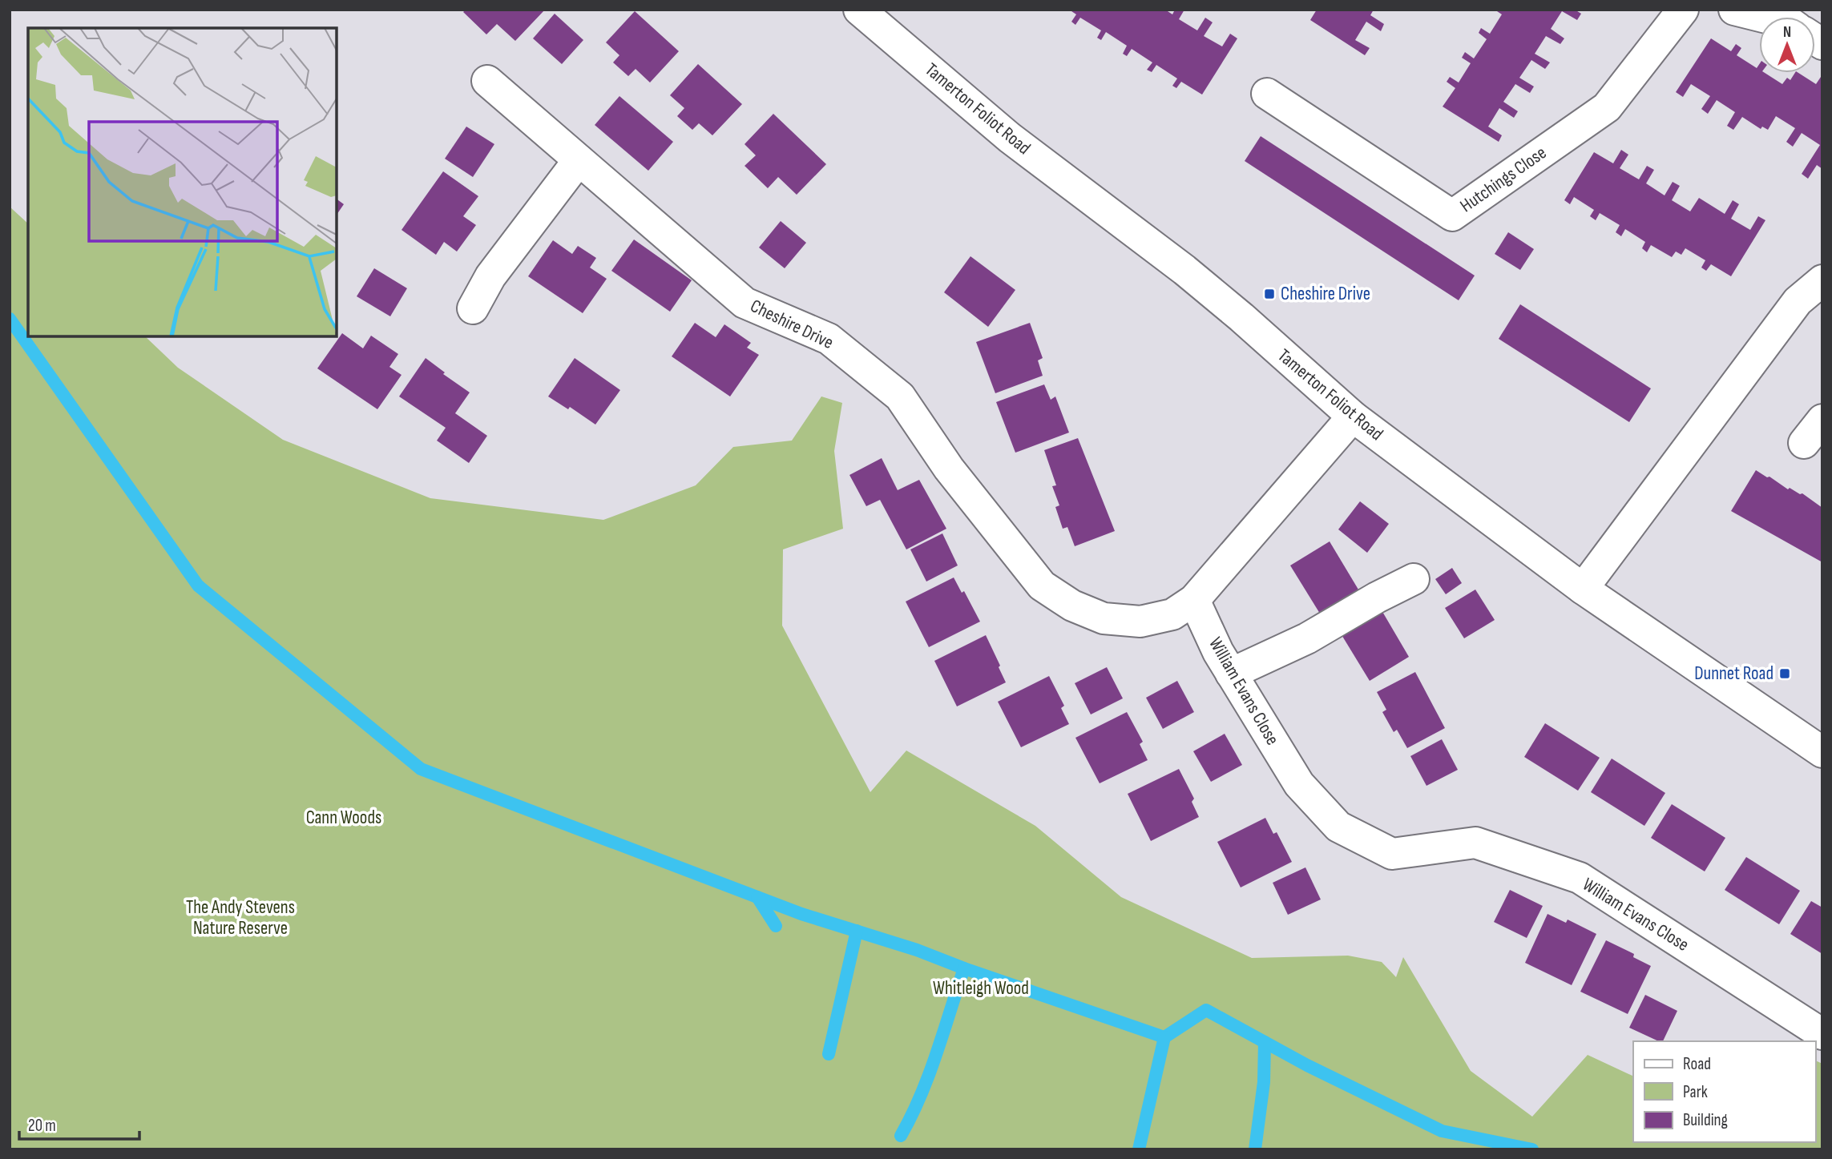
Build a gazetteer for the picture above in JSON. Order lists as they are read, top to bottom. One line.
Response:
{"streets":{"street":["Tamerton Foliot Road","Hutchings Close","Cheshire Drive","William Evans Close"]},"crossings":[["Tamerton Foliot Road","Cheshire Drive"],["Cheshire Drive","William Evans Close"]],"parks":["Cann Woods","The Andy Stevens Nature Reserve","Whitleigh Wood"],"places":{"transit":["Cheshire Drive","Dunnet Road"]},"legend":["Road","Park","Building"],"scale_bar":"20 m","north":"top"}
